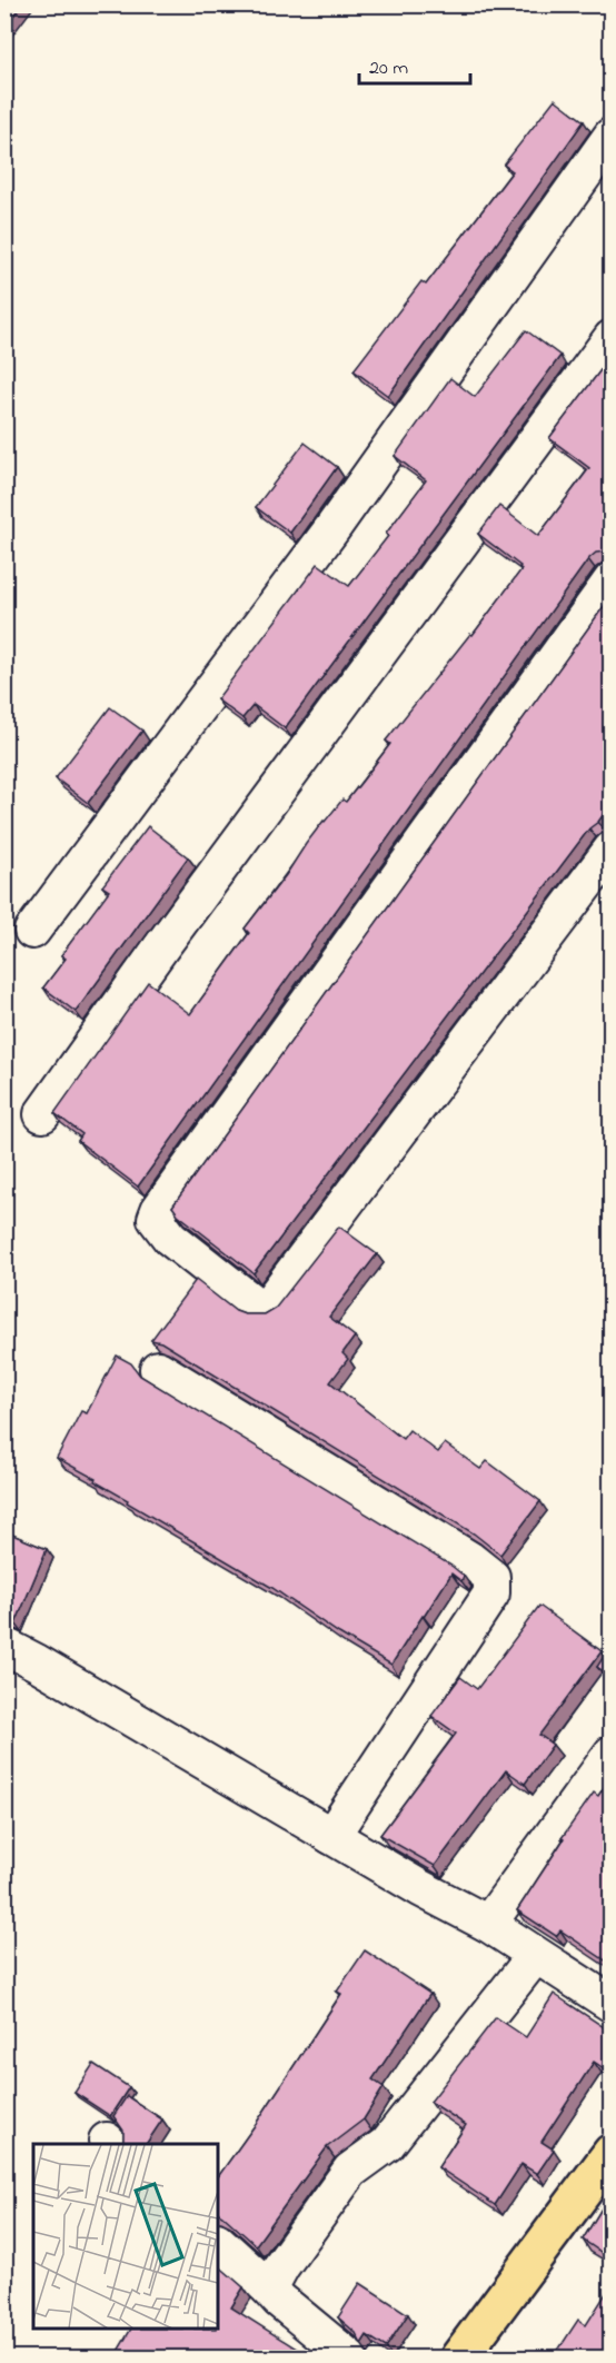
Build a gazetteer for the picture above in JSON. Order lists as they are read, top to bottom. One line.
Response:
{"scale_bar":"20 m"}
